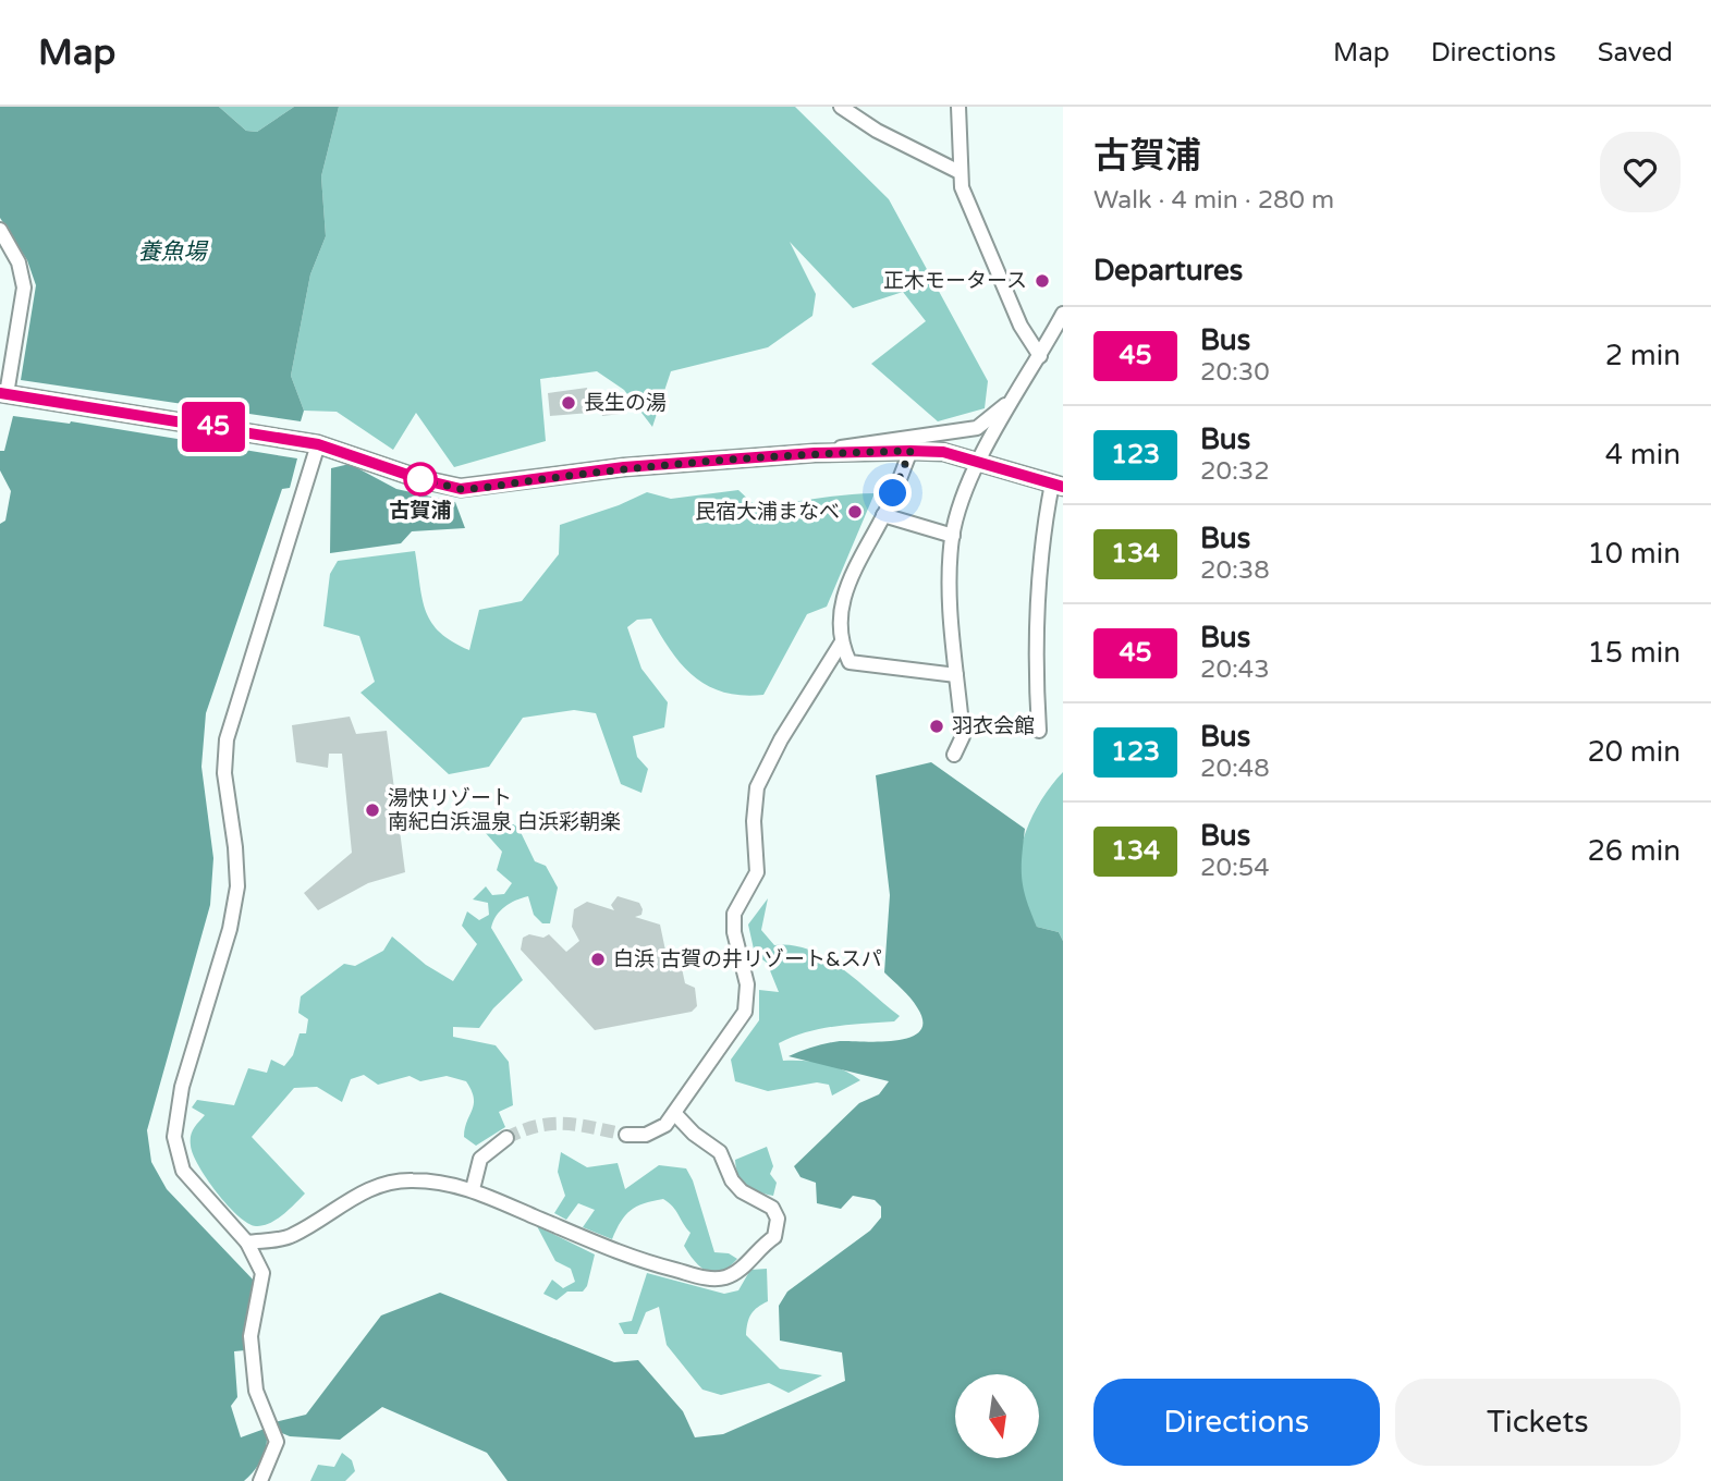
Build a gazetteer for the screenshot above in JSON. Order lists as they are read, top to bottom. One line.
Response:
{"water":["養魚場"],"places":["正木モータース","長生の湯","古賀浦","民宿大浦まなべ","羽衣会館","湯快リゾート 南紀白浜温泉 白浜彩朝楽","白浜 古賀の井リゾート&スパ"],"lines":["bus line 45"],"north":"bottom","page":{"header":"Map","nav":["Map","Directions","Saved"],"on_map":"45","heading":[["古賀浦","Walk · 4 min · 280 m"],"Departures"],"list":[{"mark":"45","name":"Bus","note":"20:30","value":"2 min"},{"mark":"123","name":"Bus","note":"20:32","value":"4 min"},{"mark":"134","name":"Bus","note":"20:38","value":"10 min"},{"mark":"45","name":"Bus","note":"20:43","value":"15 min"},{"mark":"123","name":"Bus","note":"20:48","value":"20 min"},{"mark":"134","name":"Bus","note":"20:54","value":"26 min"}],"buttons":["Directions","Tickets"]}}
